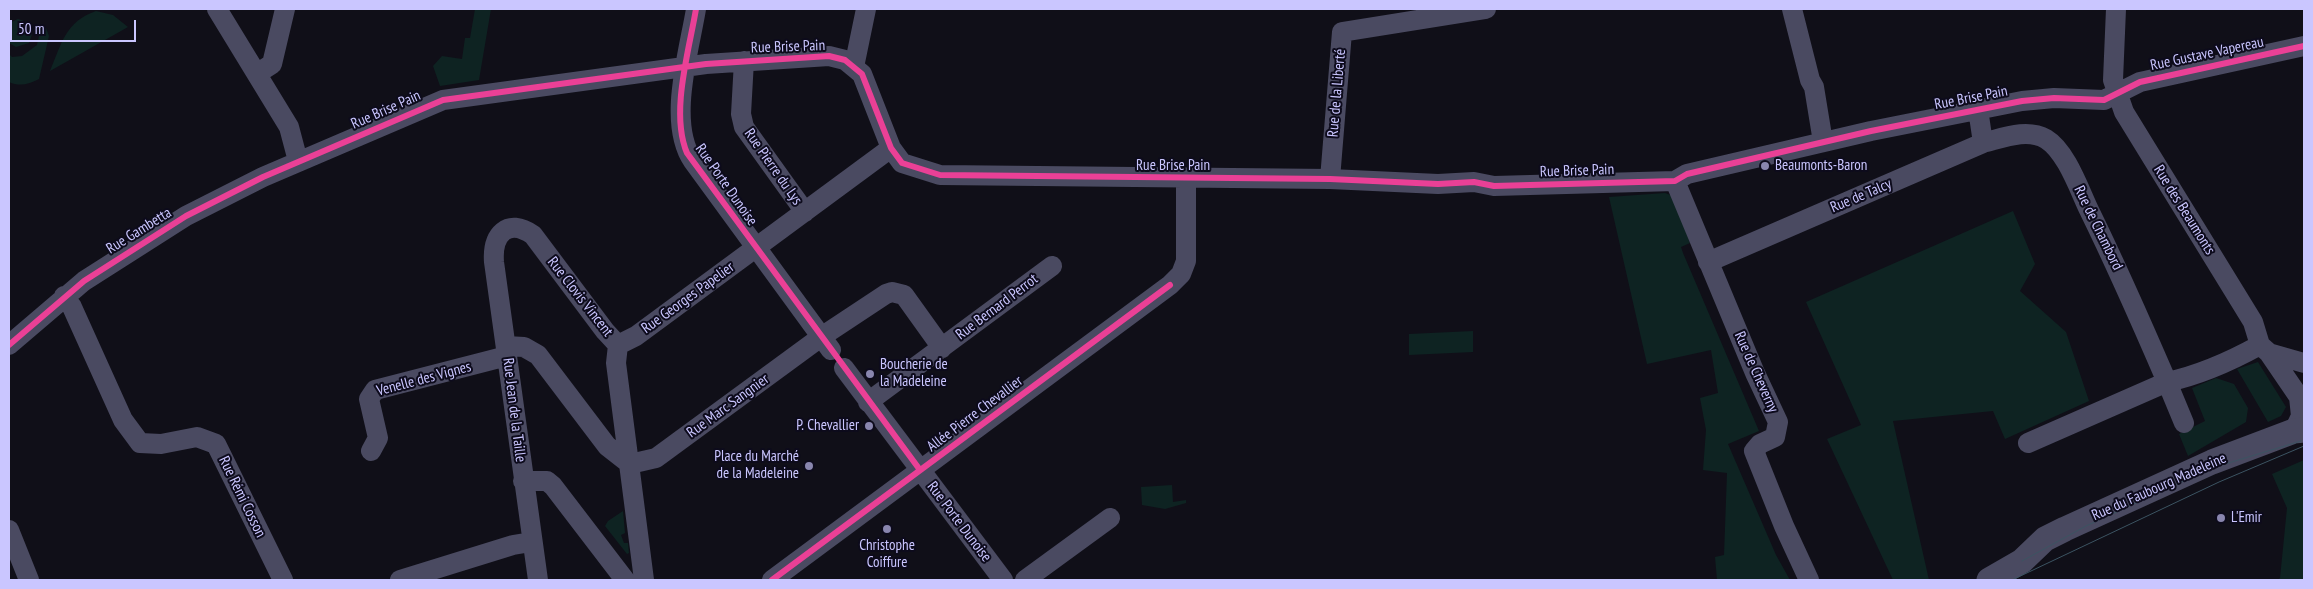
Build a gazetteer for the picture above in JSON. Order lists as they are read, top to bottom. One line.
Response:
{"streets":{"street":["Rue Brise Pain","Rue Gustave Vapereau","Rue de la Liberté","Rue Pierre du Lys","Rue Porte Dunoise","Rue de Talcy","Rue des Beaumonts","Rue de Chambord","Rue Gambetta","Rue Clovis Vincent","Rue Georges Papelier","Rue Bernard Perrot","Rue de Cheverny","Venelle des Vignes","Rue Marc Sangnier","Rue Jean de la Taille","Allée Pierre Chevallier","Rue du Faubourg Madeleine","Rue Rémi Cosson"]},"crossings":[["Rue Brise Pain","Rue Gustave Vapereau"],["Rue Brise Pain","Rue de la Liberté"],["Rue Brise Pain","Rue Pierre du Lys"],["Rue Brise Pain","Rue Porte Dunoise"],["Rue Brise Pain","Rue des Beaumonts"],["Rue Brise Pain","Rue Gambetta"],["Rue Brise Pain","Rue Georges Papelier"],["Rue Brise Pain","Rue de Cheverny"],["Rue Brise Pain","Allée Pierre Chevallier"],["Rue Gustave Vapereau","Rue des Beaumonts"],["Rue Pierre du Lys","Rue Georges Papelier"],["Rue Porte Dunoise","Rue Georges Papelier"],["Rue Porte Dunoise","Rue Bernard Perrot"],["Rue Porte Dunoise","Rue Marc Sangnier"],["Rue Porte Dunoise","Allée Pierre Chevallier"],["Rue de Talcy","Rue de Chambord"],["Rue de Talcy","Rue de Cheverny"],["Rue Gambetta","Rue Rémi Cosson"],["Rue Clovis Vincent","Rue Georges Papelier"],["Rue Clovis Vincent","Rue Marc Sangnier"],["Rue Clovis Vincent","Rue Jean de la Taille"],["Rue Bernard Perrot","Rue Marc Sangnier"],["Venelle des Vignes","Rue Jean de la Taille"]],"places":["Beaumonts-Baron","Boucherie de la Madeleine","P. Chevallier","Place du Marché de la Madeleine","L'Emir","Christophe Coiffure"],"scale_bar":"50 m"}
